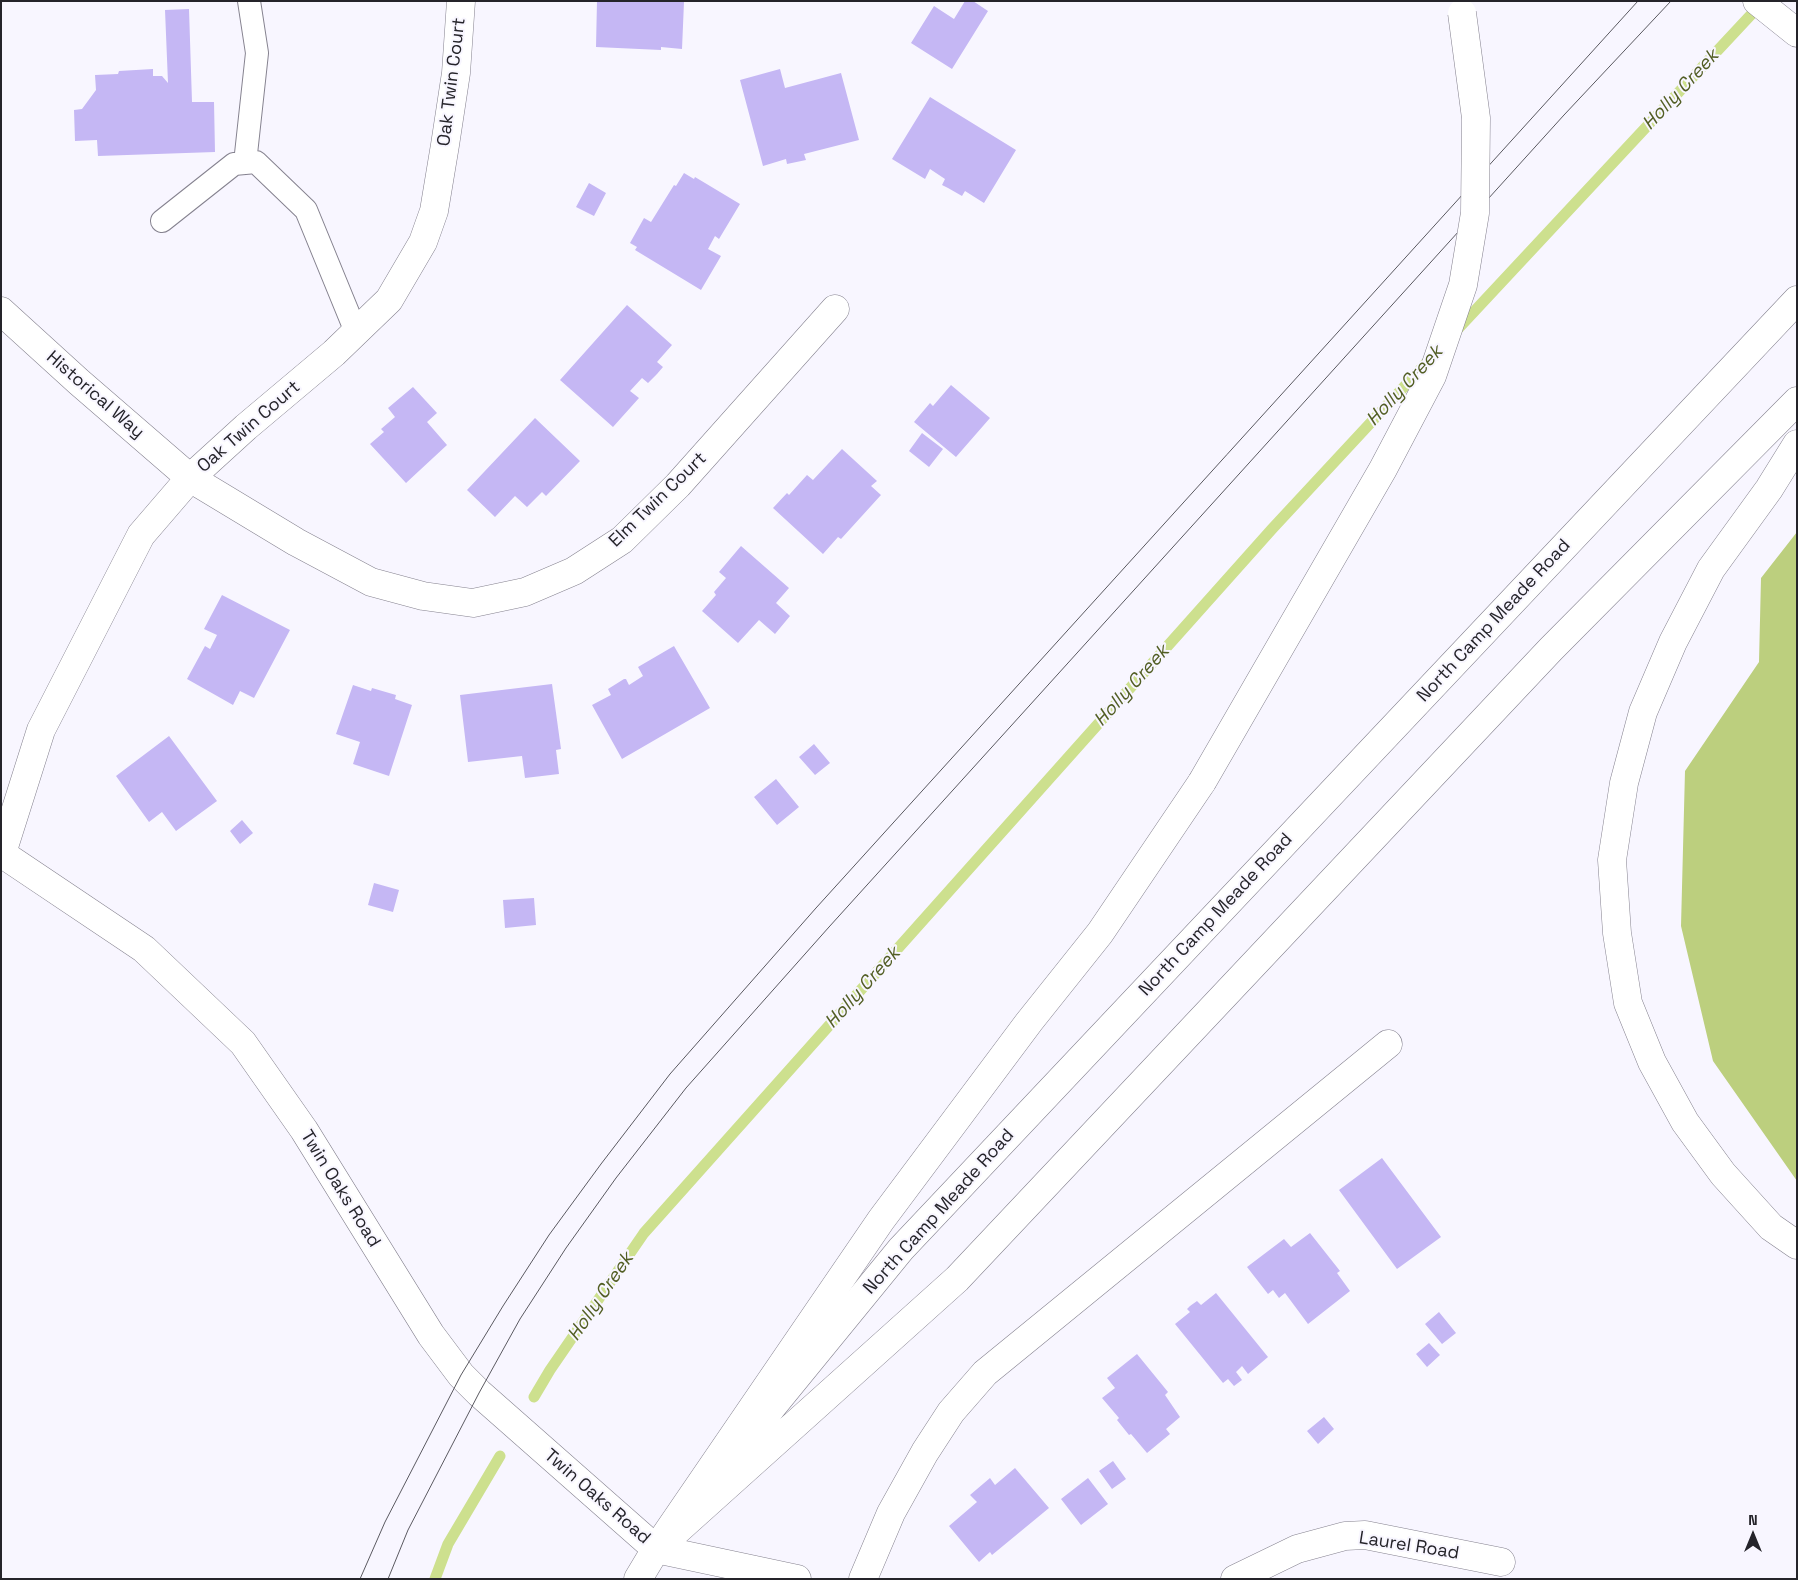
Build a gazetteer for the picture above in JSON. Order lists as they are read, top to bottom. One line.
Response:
{"streets":{"main road":["Oak Twin Court","Historical Way","Elm Twin Court","North Camp Meade Road","Twin Oaks Road","Laurel Road"]},"crossings":[["Oak Twin Court","Historical Way"],["Oak Twin Court","Elm Twin Court"],["Oak Twin Court","Twin Oaks Road"],["Historical Way","Elm Twin Court"],["North Camp Meade Road","Twin Oaks Road"]],"water":["Holly Creek"],"north":"top"}
